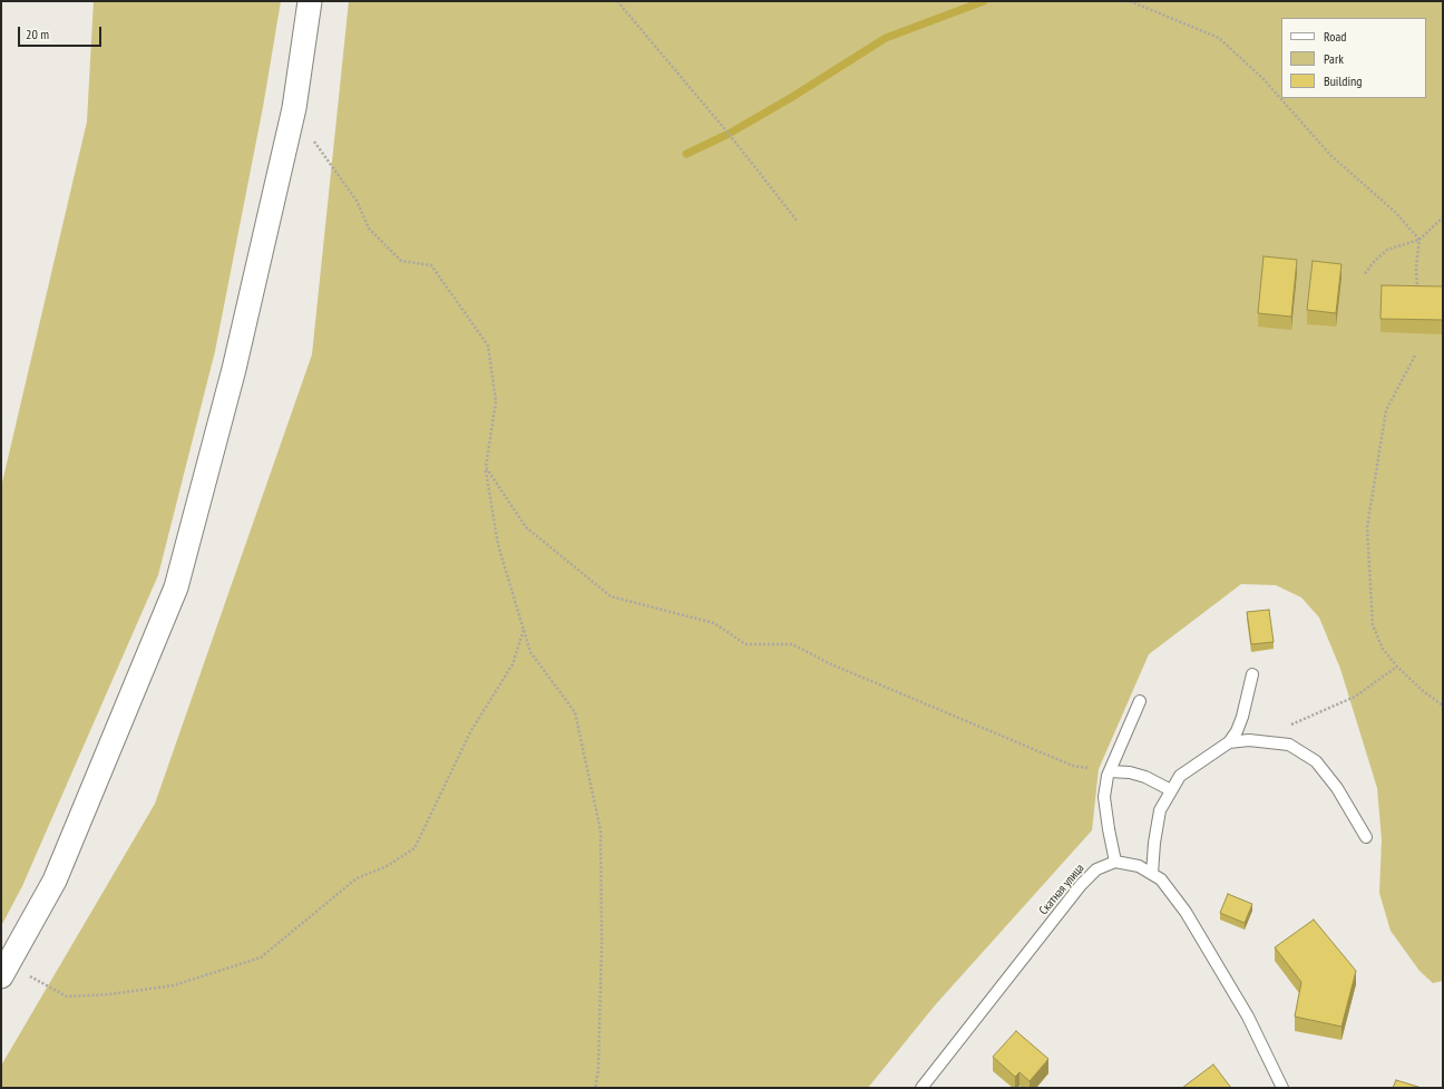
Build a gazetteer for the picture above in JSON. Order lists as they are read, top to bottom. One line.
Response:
{"streets":{"lane":["Скатная улица"]},"legend":["Road","Park","Building"],"scale_bar":"20 m"}
